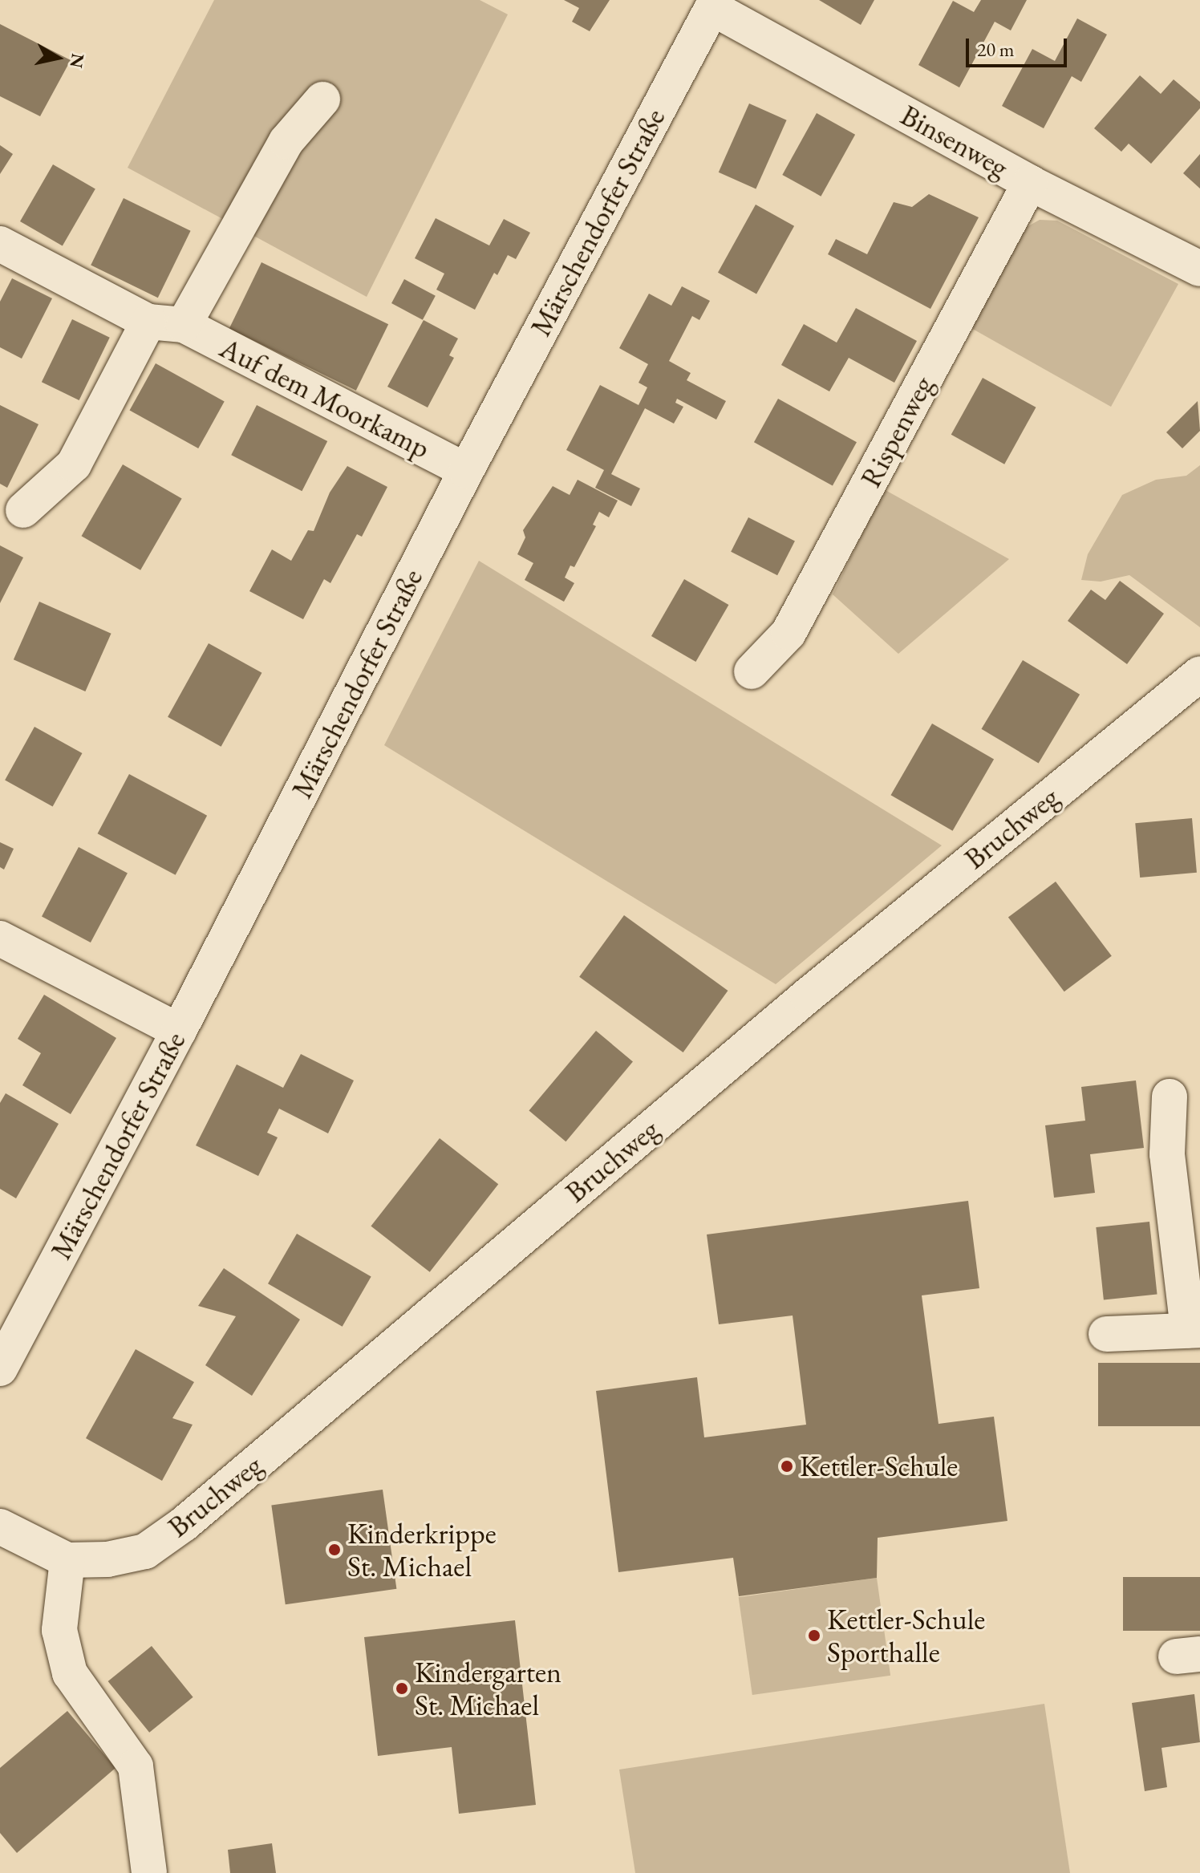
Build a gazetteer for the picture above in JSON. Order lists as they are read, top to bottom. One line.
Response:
{"streets":{"street":["Binsenweg","Märschendorfer Straße","Auf dem Moorkamp","Rispenweg","Bruchweg"]},"crossings":[["Binsenweg","Märschendorfer Straße"],["Binsenweg","Rispenweg"],["Märschendorfer Straße","Auf dem Moorkamp"]],"places":["Kettler-Schule","Kinderkrippe St. Michael","Kettler-Schule Sporthalle","Kindergarten St. Michael"],"scale_bar":"20 m","north":"right"}
